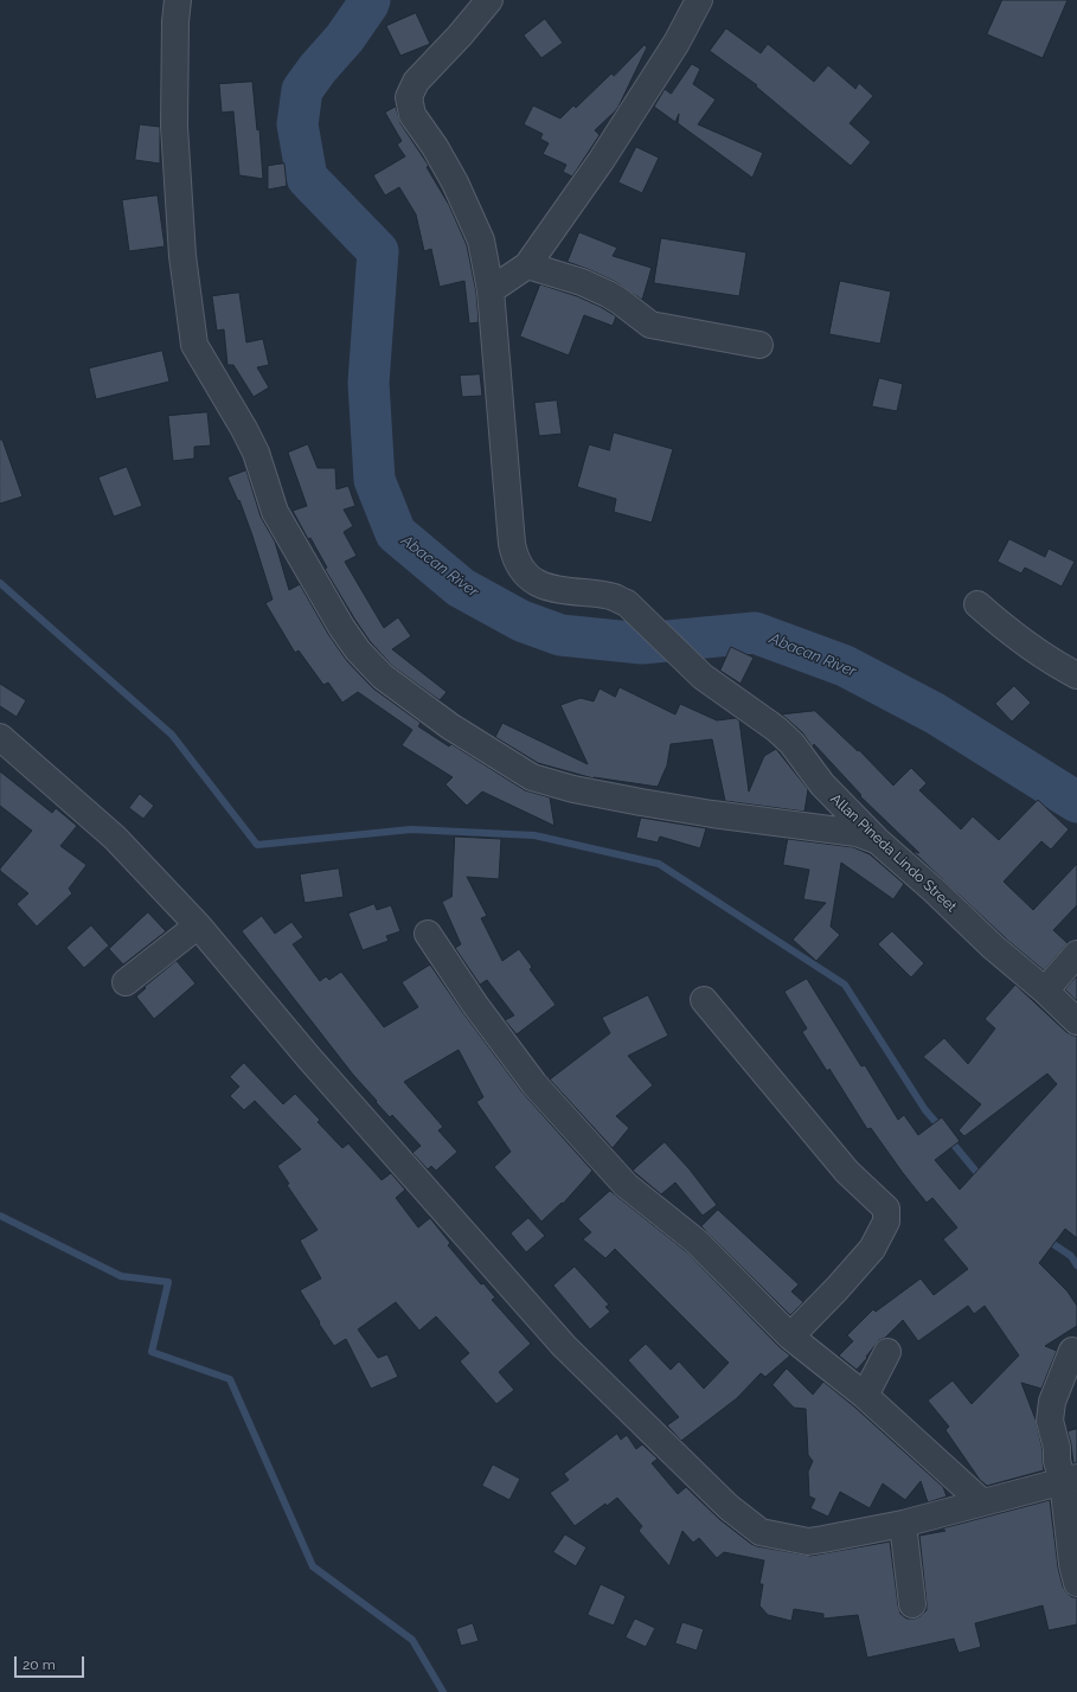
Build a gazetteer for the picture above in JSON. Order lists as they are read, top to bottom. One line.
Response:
{"streets":{"street":["Allan Pineda Lindo Street"]},"water":["Abacan River"],"scale_bar":"20 m"}
